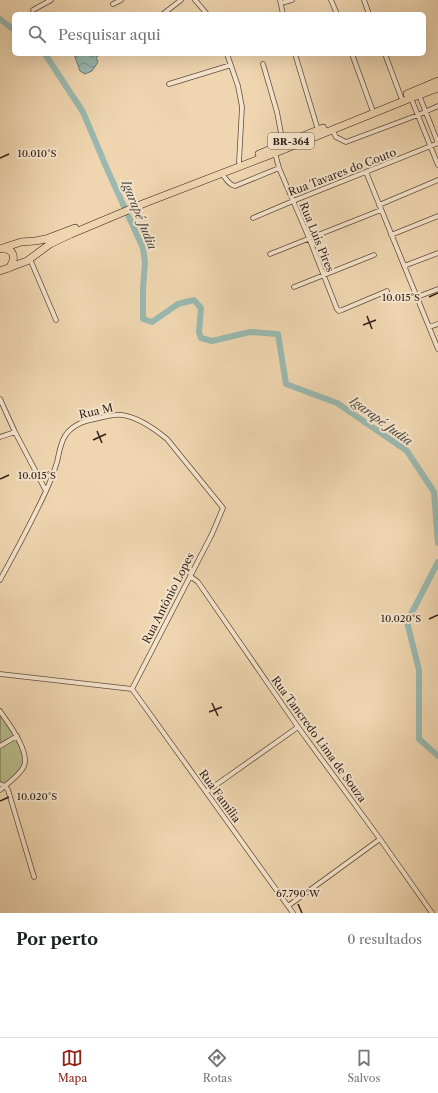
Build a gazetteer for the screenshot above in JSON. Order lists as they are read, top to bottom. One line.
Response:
{"streets":{"highway":["BR-364"],"street":["Rua Tavares do Couto","Rua Luís Pires","Rua M","Rua Antônio Lopes","Rua Tancredo Lima de Souza","Rua Familia"]},"crossings":[["BR-364","Rua Luís Pires"],["Rua Tavares do Couto","Rua Luís Pires"],["Rua M","Rua Antônio Lopes"],["Rua Antônio Lopes","Rua Tancredo Lima de Souza"],["Rua Antônio Lopes","Rua Familia"]],"water":["Igarapé Judia"],"page":{"search":"Pesquisar aqui","heading":["Por perto","0 resultados"],"nav":["Mapa","Rotas","Salvos"]},"coordinates":["10.010°S","10.015°S","10.020°S","67.790°W"]}
